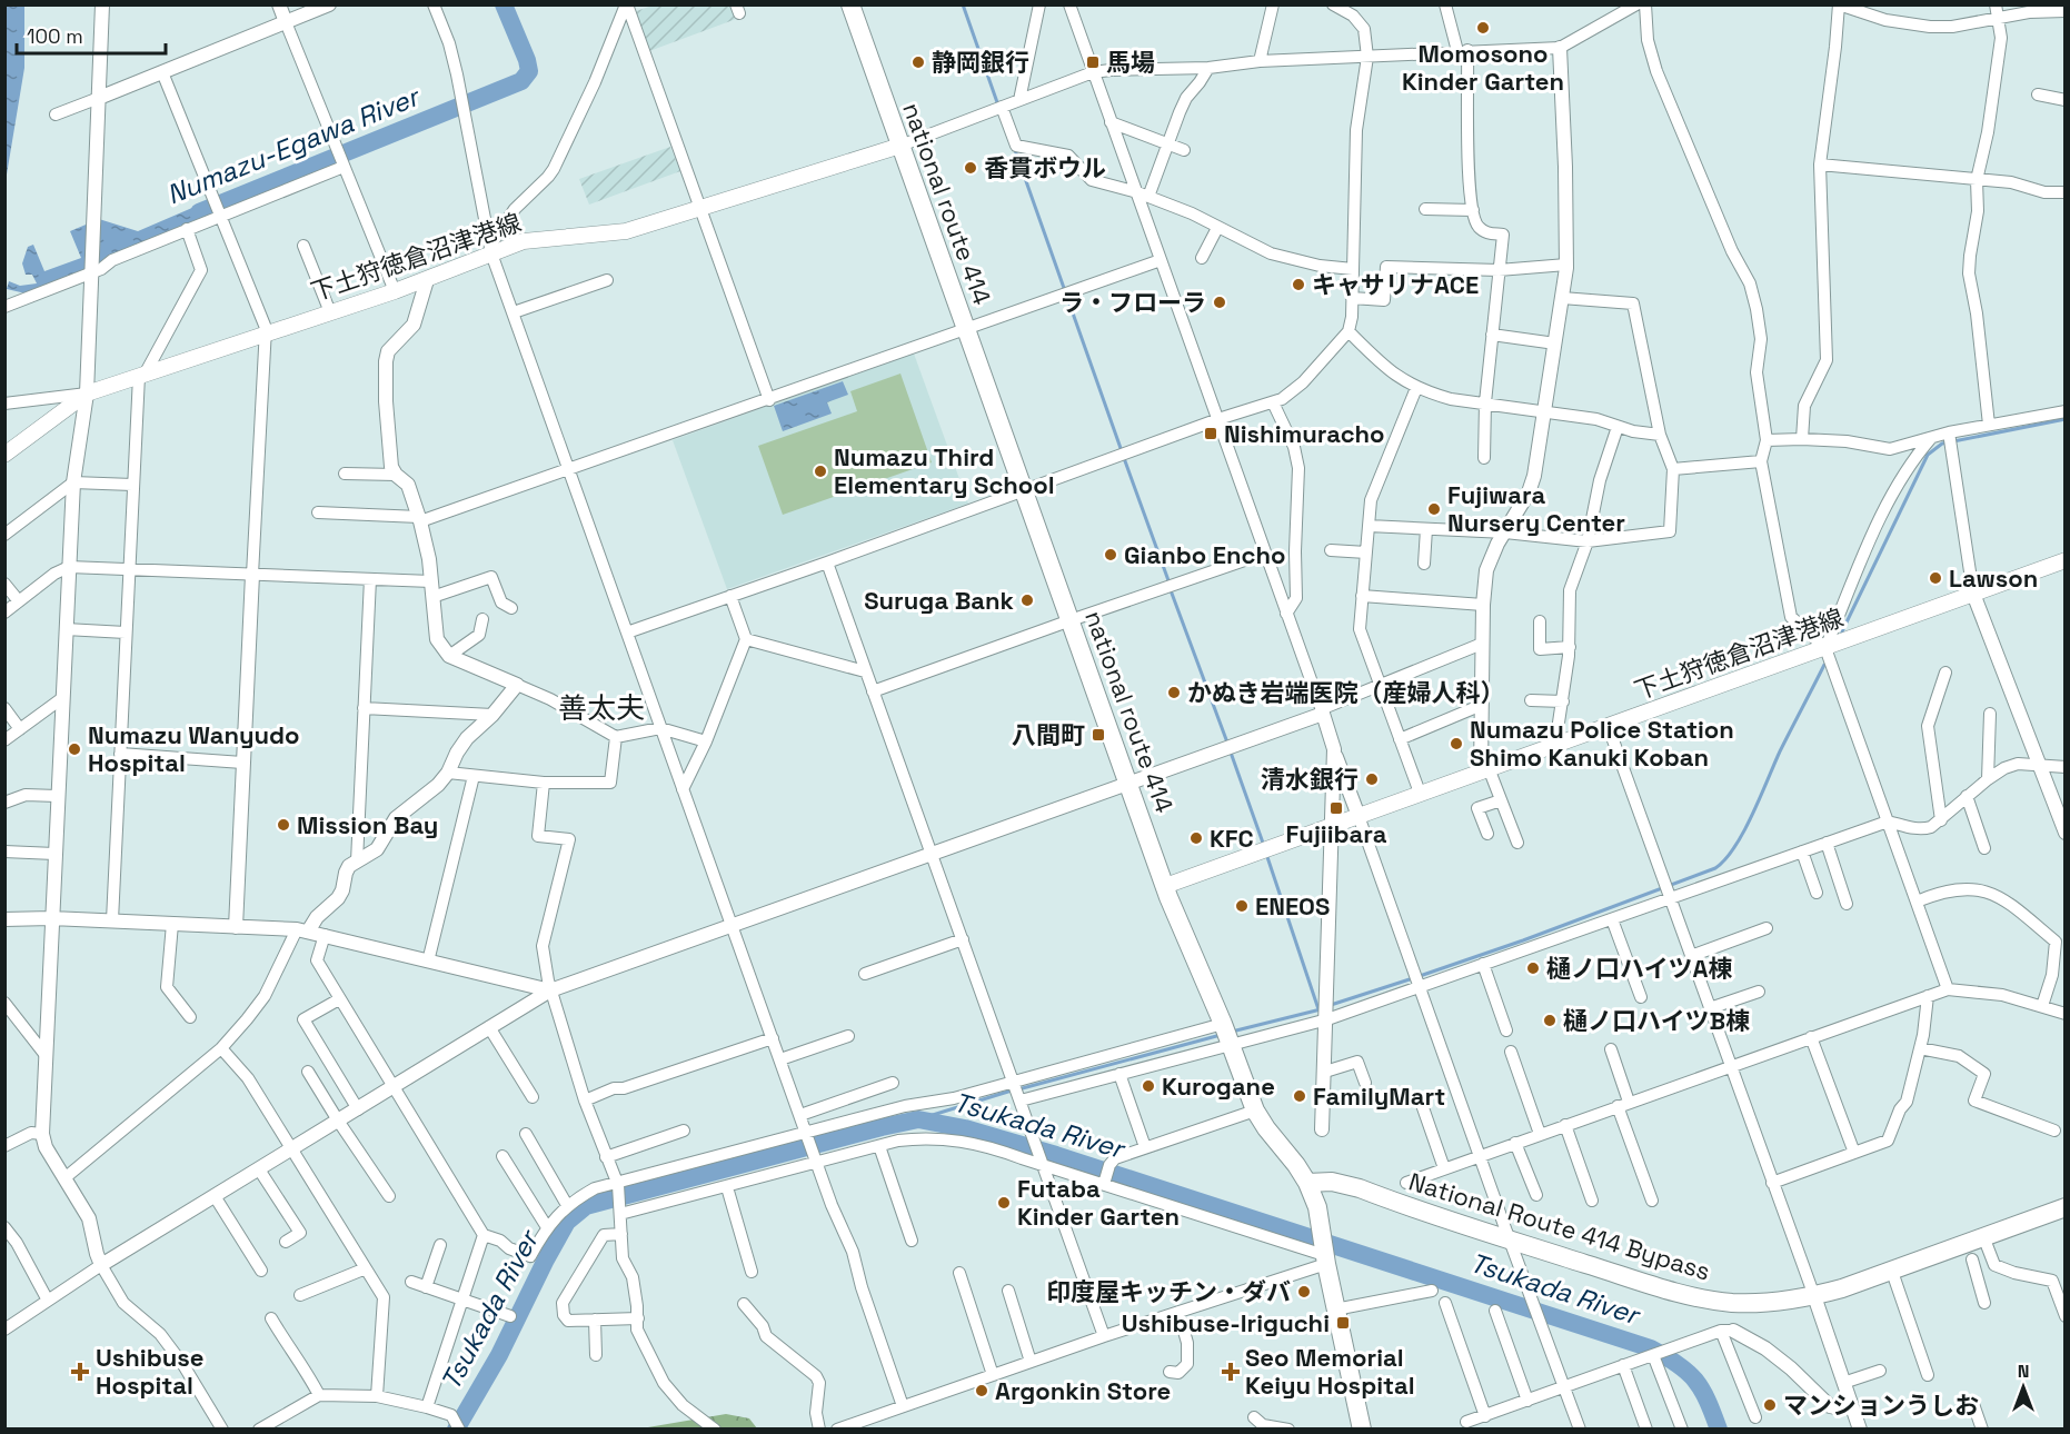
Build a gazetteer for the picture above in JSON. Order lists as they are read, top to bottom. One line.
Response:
{"streets":{"highway":["national route 414","National Route 414 Bypass"],"main road":["下土狩徳倉沼津港線"]},"crossings":[["national route 414","下土狩徳倉沼津港線"],["national route 414","National Route 414 Bypass"]],"districts":["善太夫"],"water":["Numazu-Egawa River","Tsukada River"],"places":{"other":["Momosono Kinder Garten","静岡銀行","香貫ボウル","キャサリナACE","ラ・フローラ","Numazu Third Elementary School","Fujiwara Nursery Center","Gianbo Encho","Lawson","Suruga Bank","かぬき岩端医院（産婦人科）","Numazu Police Station Shimo Kanuki Koban","Numazu Wanyudo Hospital","清水銀行","Mission Bay","KFC","ENEOS","樋ノ口ハイツA棟","樋ノ口ハイツB棟","Kurogane","FamilyMart","Futaba Kinder Garten","印度屋キッチン・ダバ","Argonkin Store","マンションうしお"],"transit":["馬場","Nishimuracho","八間町","Fujiibara","Ushibuse-Iriguchi"],"health":["Ushibuse Hospital","Seo Memorial Keiyu Hospital"]},"scale_bar":"100 m","north":"top"}
